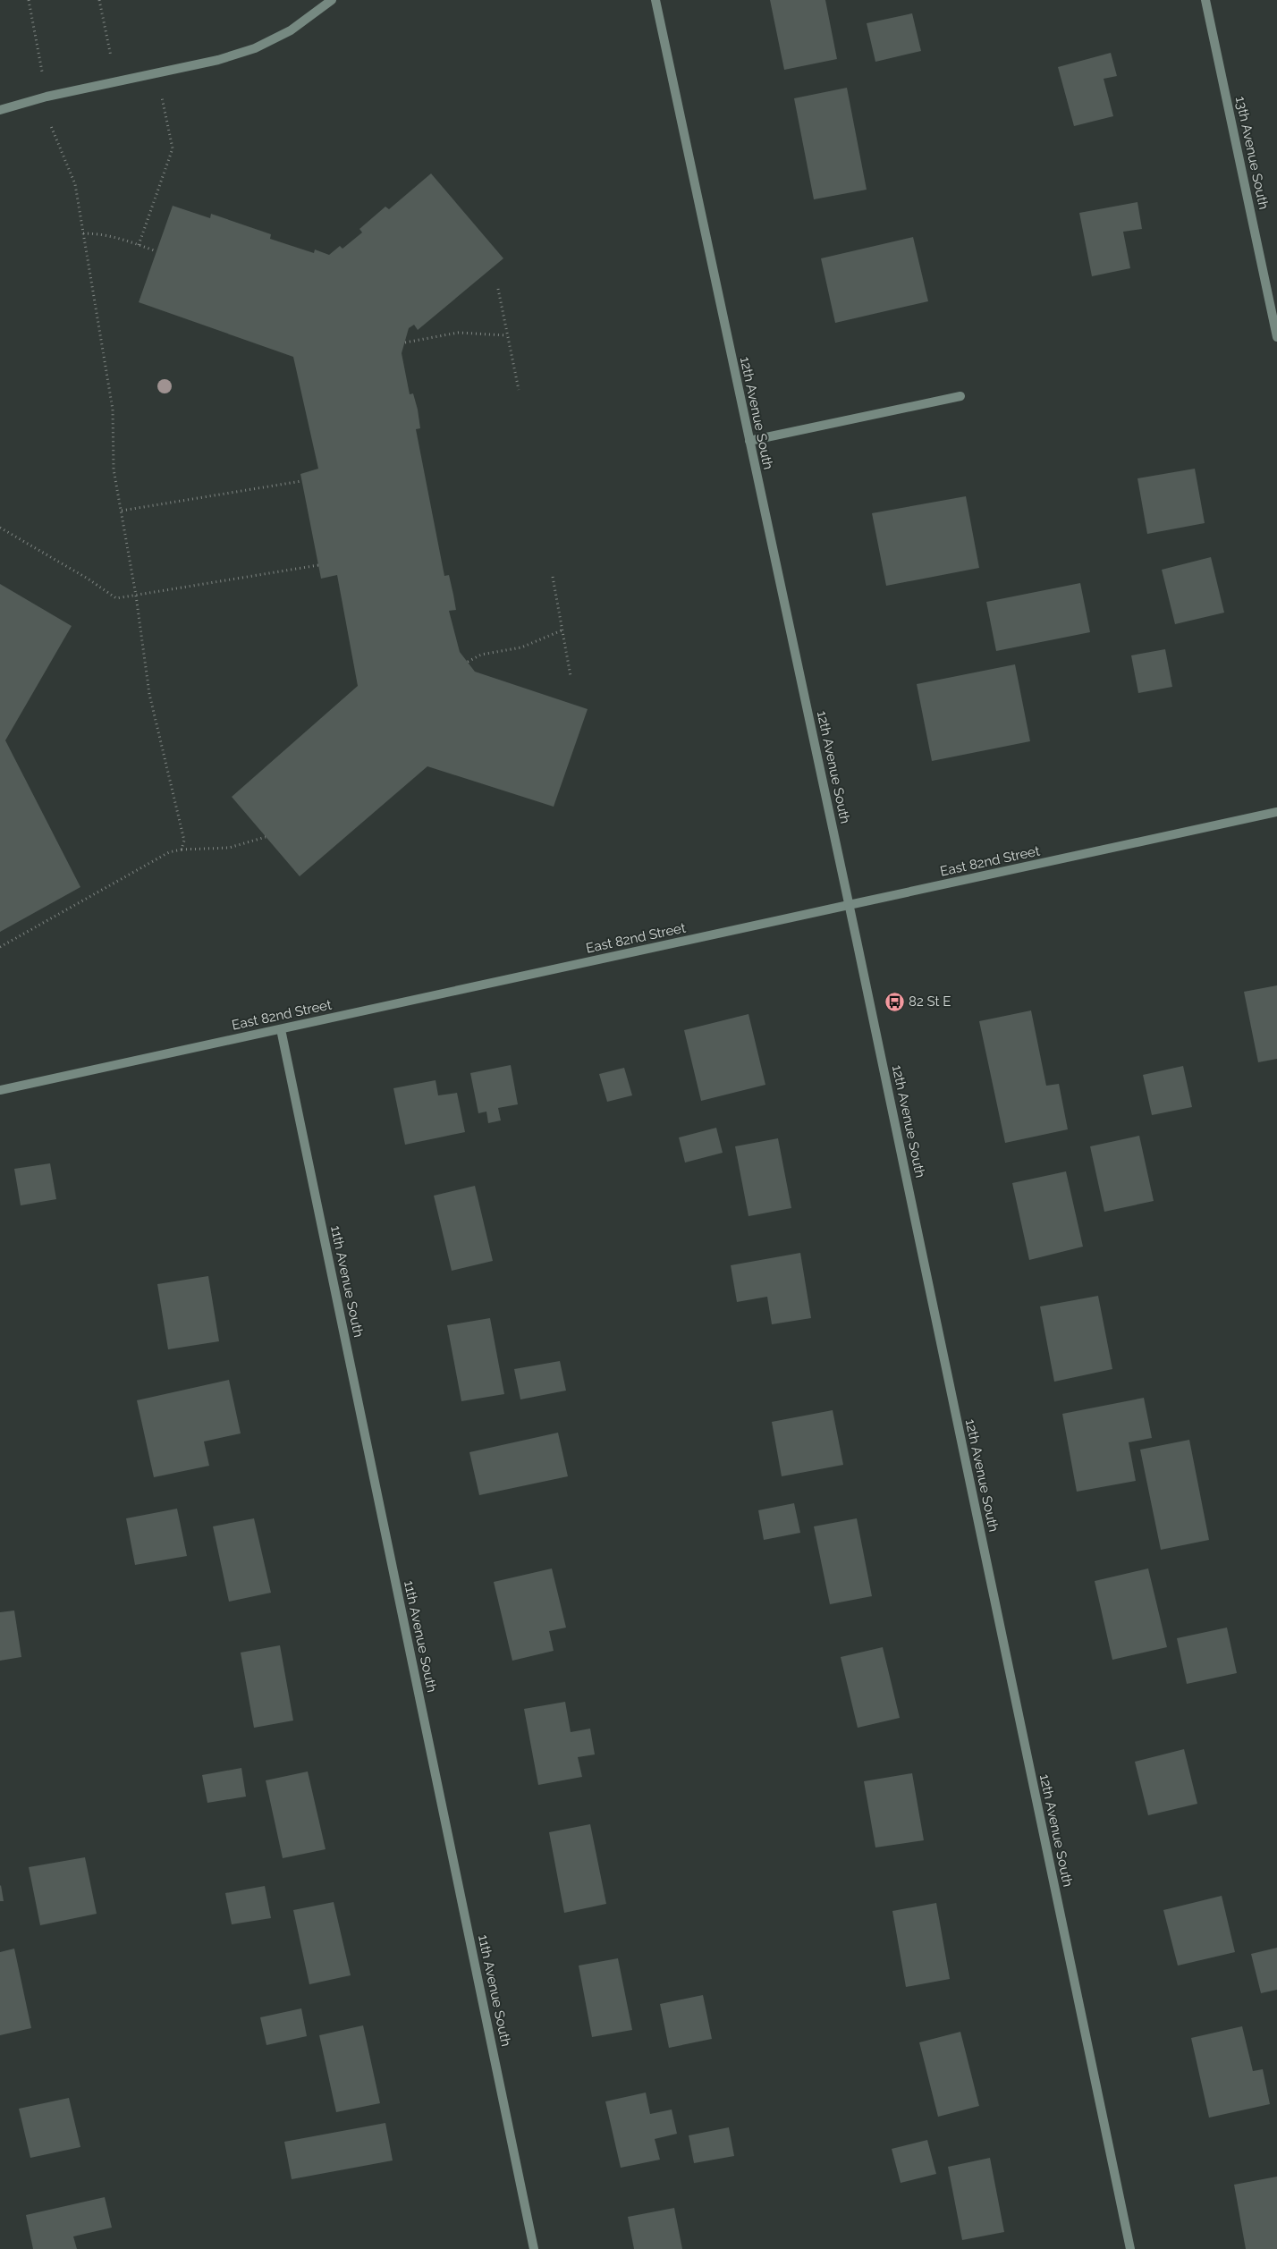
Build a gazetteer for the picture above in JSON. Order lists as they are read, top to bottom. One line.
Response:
{"streets":{"street":["13th Avenue South","12th Avenue South","East 82nd Street","11th Avenue South"]},"crossings":[["12th Avenue South","East 82nd Street"],["East 82nd Street","11th Avenue South"]],"places":{"bus stop":["82 St E"]}}
